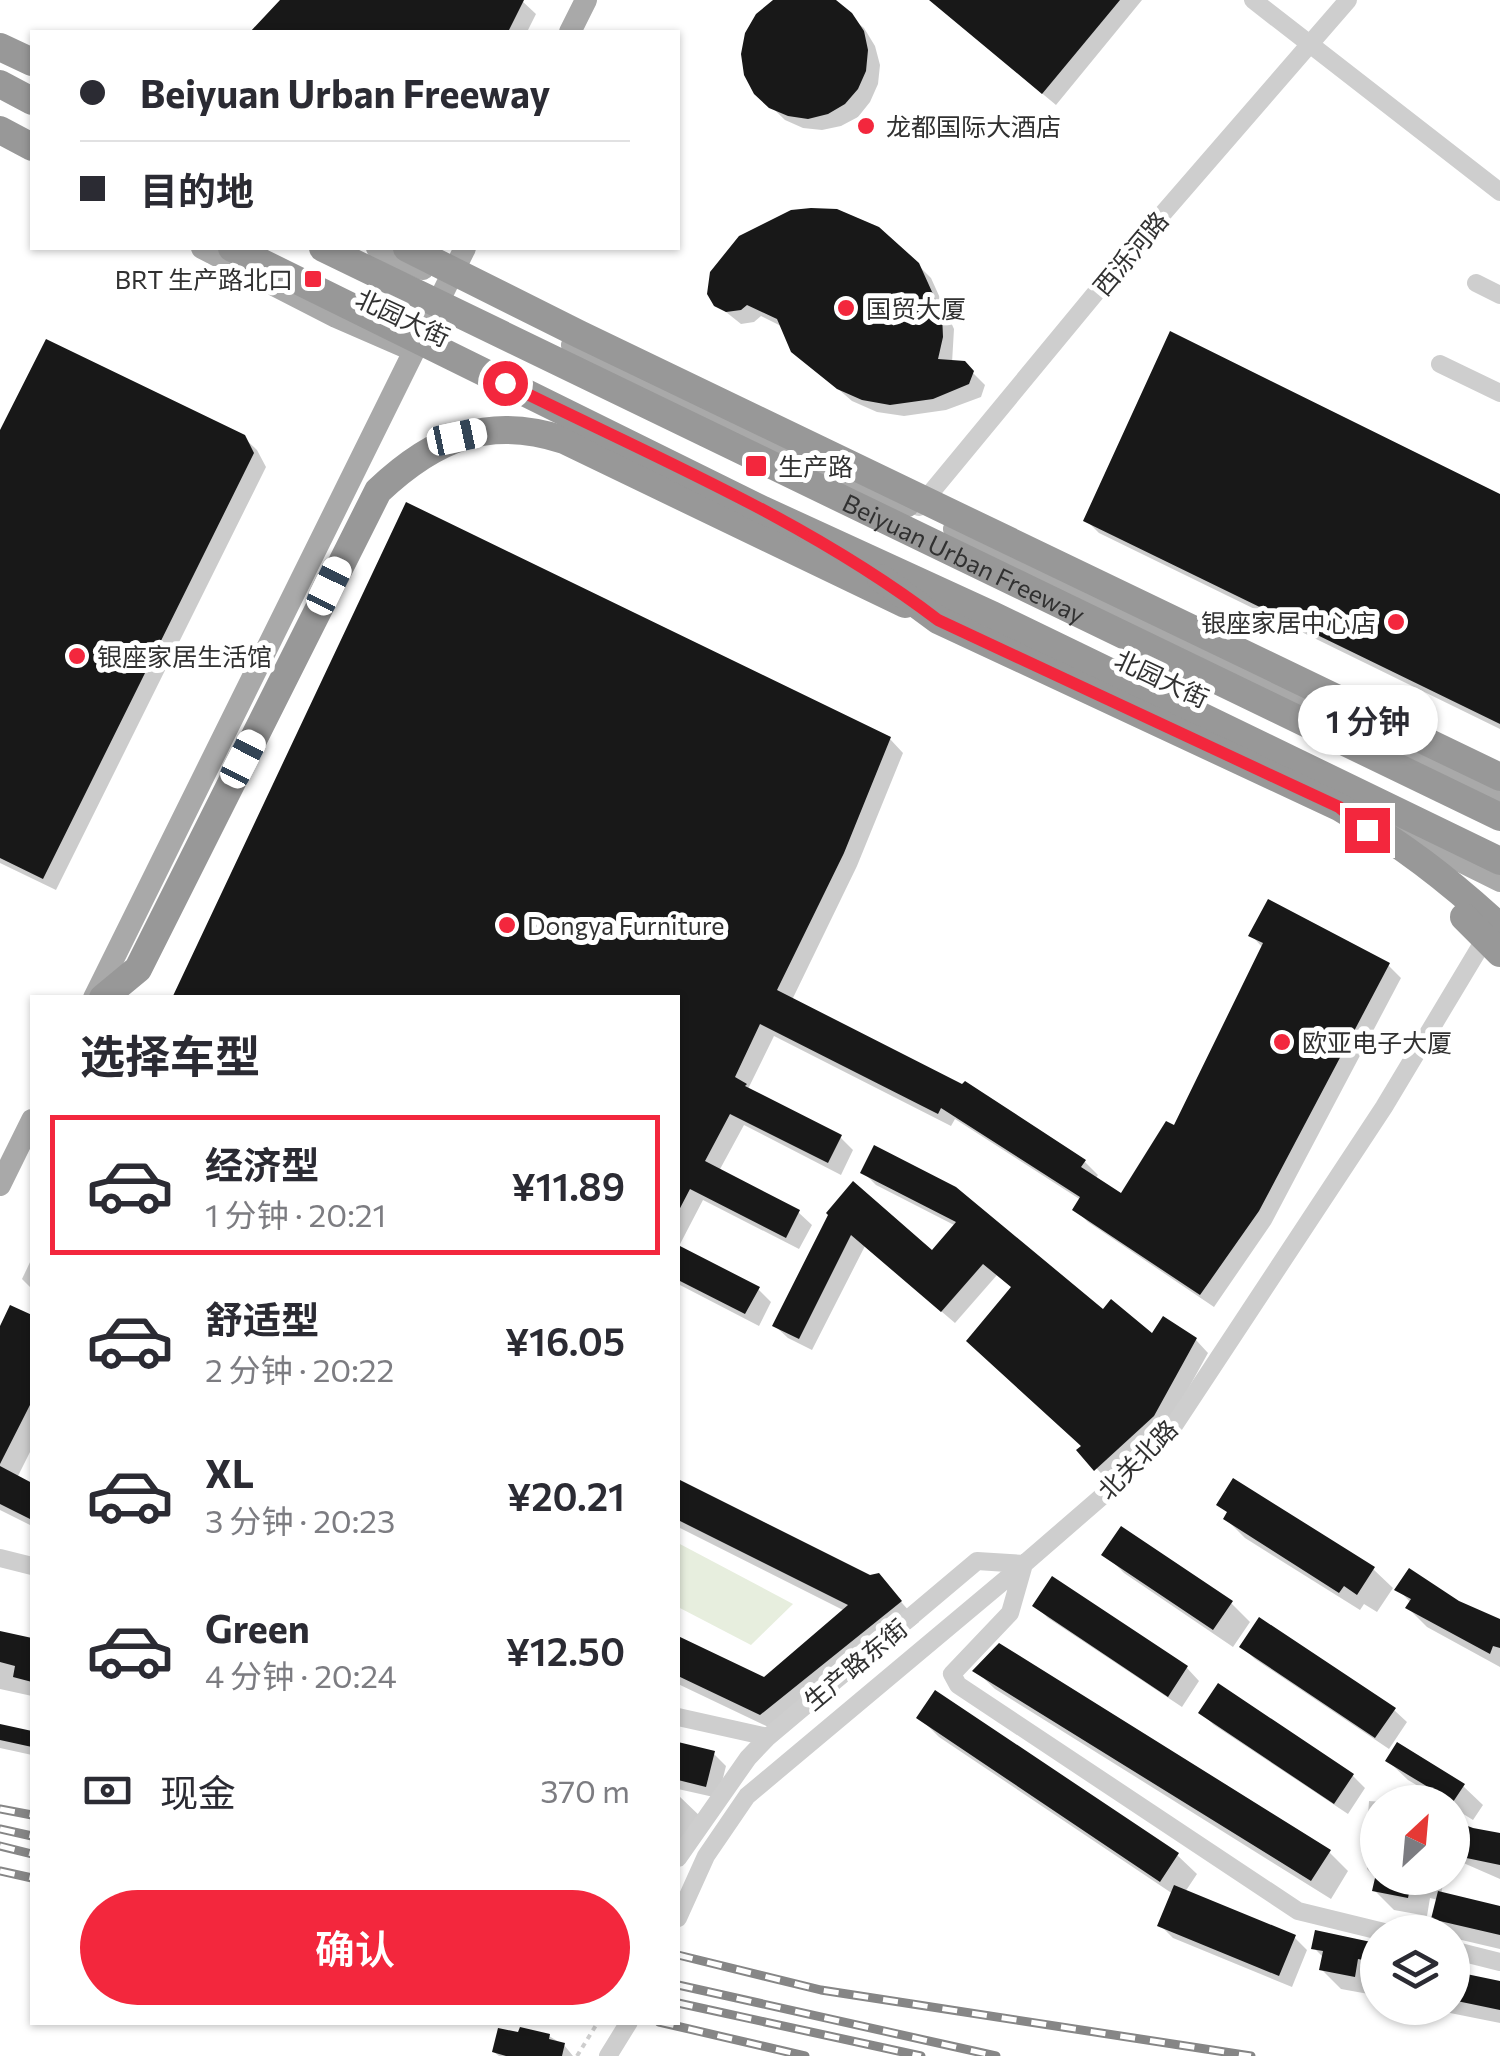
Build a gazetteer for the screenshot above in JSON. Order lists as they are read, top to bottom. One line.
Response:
{"streets":{"highway":["Beiyuan Urban Freeway"],"main road":["北园大街"],"street":["西泺河路","北关北路","生产路东街"]},"crossings":[["西泺河路","北园大街"],["北关北路","生产路东街"]],"places":{"other":["龙都国际大酒店","国贸大厦","银座家居中心店","银座家居生活馆","Dongya Furniture","欧亚电子大厦"],"transit":["BRT 生产路北口","生产路"]},"north":"top right","page":{"banner":["Beiyuan Urban Freeway","目的地"],"bubble":"1 分钟","heading":"选择车型","list":[{"name":"经济型","note":"1 分钟 · 20:21","value":"¥11.89"},{"name":"舒适型","note":"2 分钟 · 20:22","value":"¥16.05"},{"name":"XL","note":"3 分钟 · 20:23","value":"¥20.21"},{"name":"Green","note":"4 分钟 · 20:24","value":"¥12.50"}],"pay":["现金","370 m"],"buttons":"确认"}}
